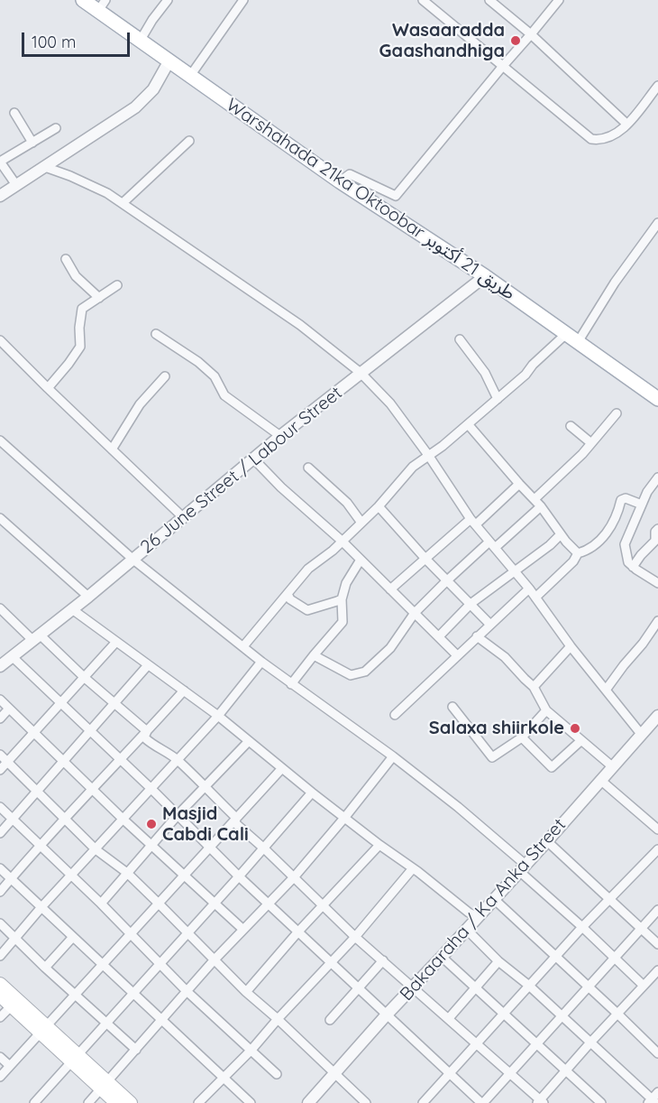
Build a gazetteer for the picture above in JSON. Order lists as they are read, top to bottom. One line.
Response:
{"streets":{"main road":["Warshahada 21ka Oktoobar طريق 21 أكتوبر"],"street":["26 June Street / Labour Street","Bakaaraha / Ka Anka Street"]},"crossings":[["Warshahada 21ka Oktoobar طريق 21 أكتوبر","26 June Street / Labour Street"]],"places":["Wasaaradda Gaashandhiga","Salaxa shiirkole","Masjid Cabdi Cali"],"scale_bar":"100 m"}
